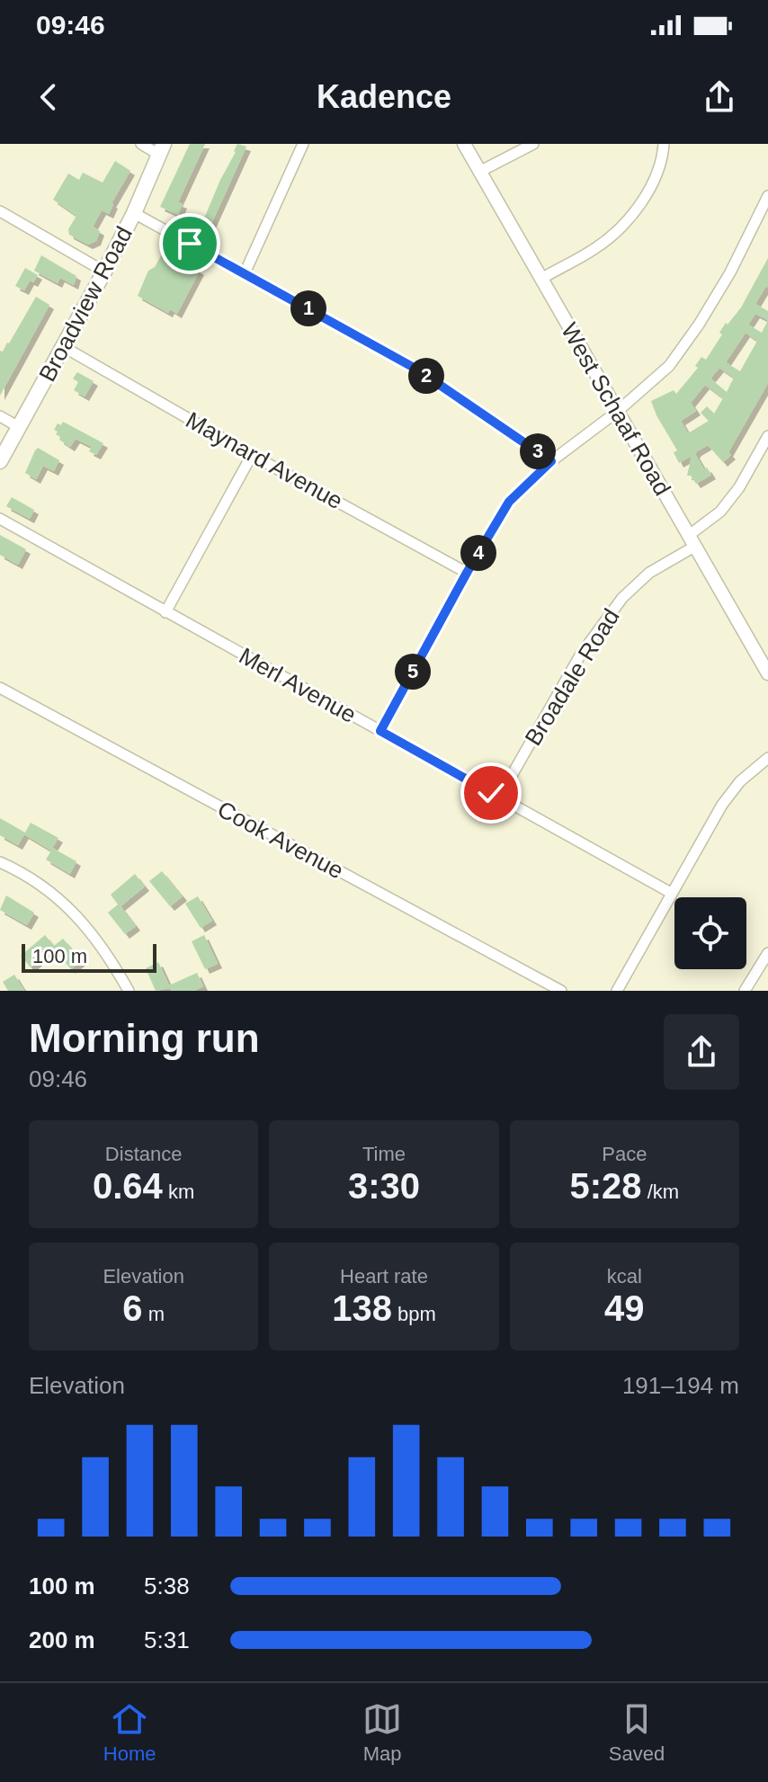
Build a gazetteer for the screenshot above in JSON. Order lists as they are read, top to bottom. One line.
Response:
{"streets":{"main road":["Broadview Road"],"street":["West Schaaf Road","Maynard Avenue","Broadale Road","Merl Avenue","Cook Avenue"]},"crossings":[["Broadview Road","Maynard Avenue"],["West Schaaf Road","Broadale Road"],["Broadale Road","Merl Avenue"]],"scale_bar":"100 m","page":{"status":"09:46","header":"Kadence","pins":["1","2","3","4","5"],"scale":"100 m","heading":["Morning run","09:46"],"stats":[["Distance","0.64 km"],["Time","3:30"],["Pace","5:28 /km"],["Elevation","6 m"],["Heart rate","138 bpm"],["kcal","49"]],"chart":["Elevation","191–194 m"],"list":[{"name":"100 m","note":"5:38"},{"name":"200 m","note":"5:31"}],"tabs":["Home","Map","Saved"]}}
